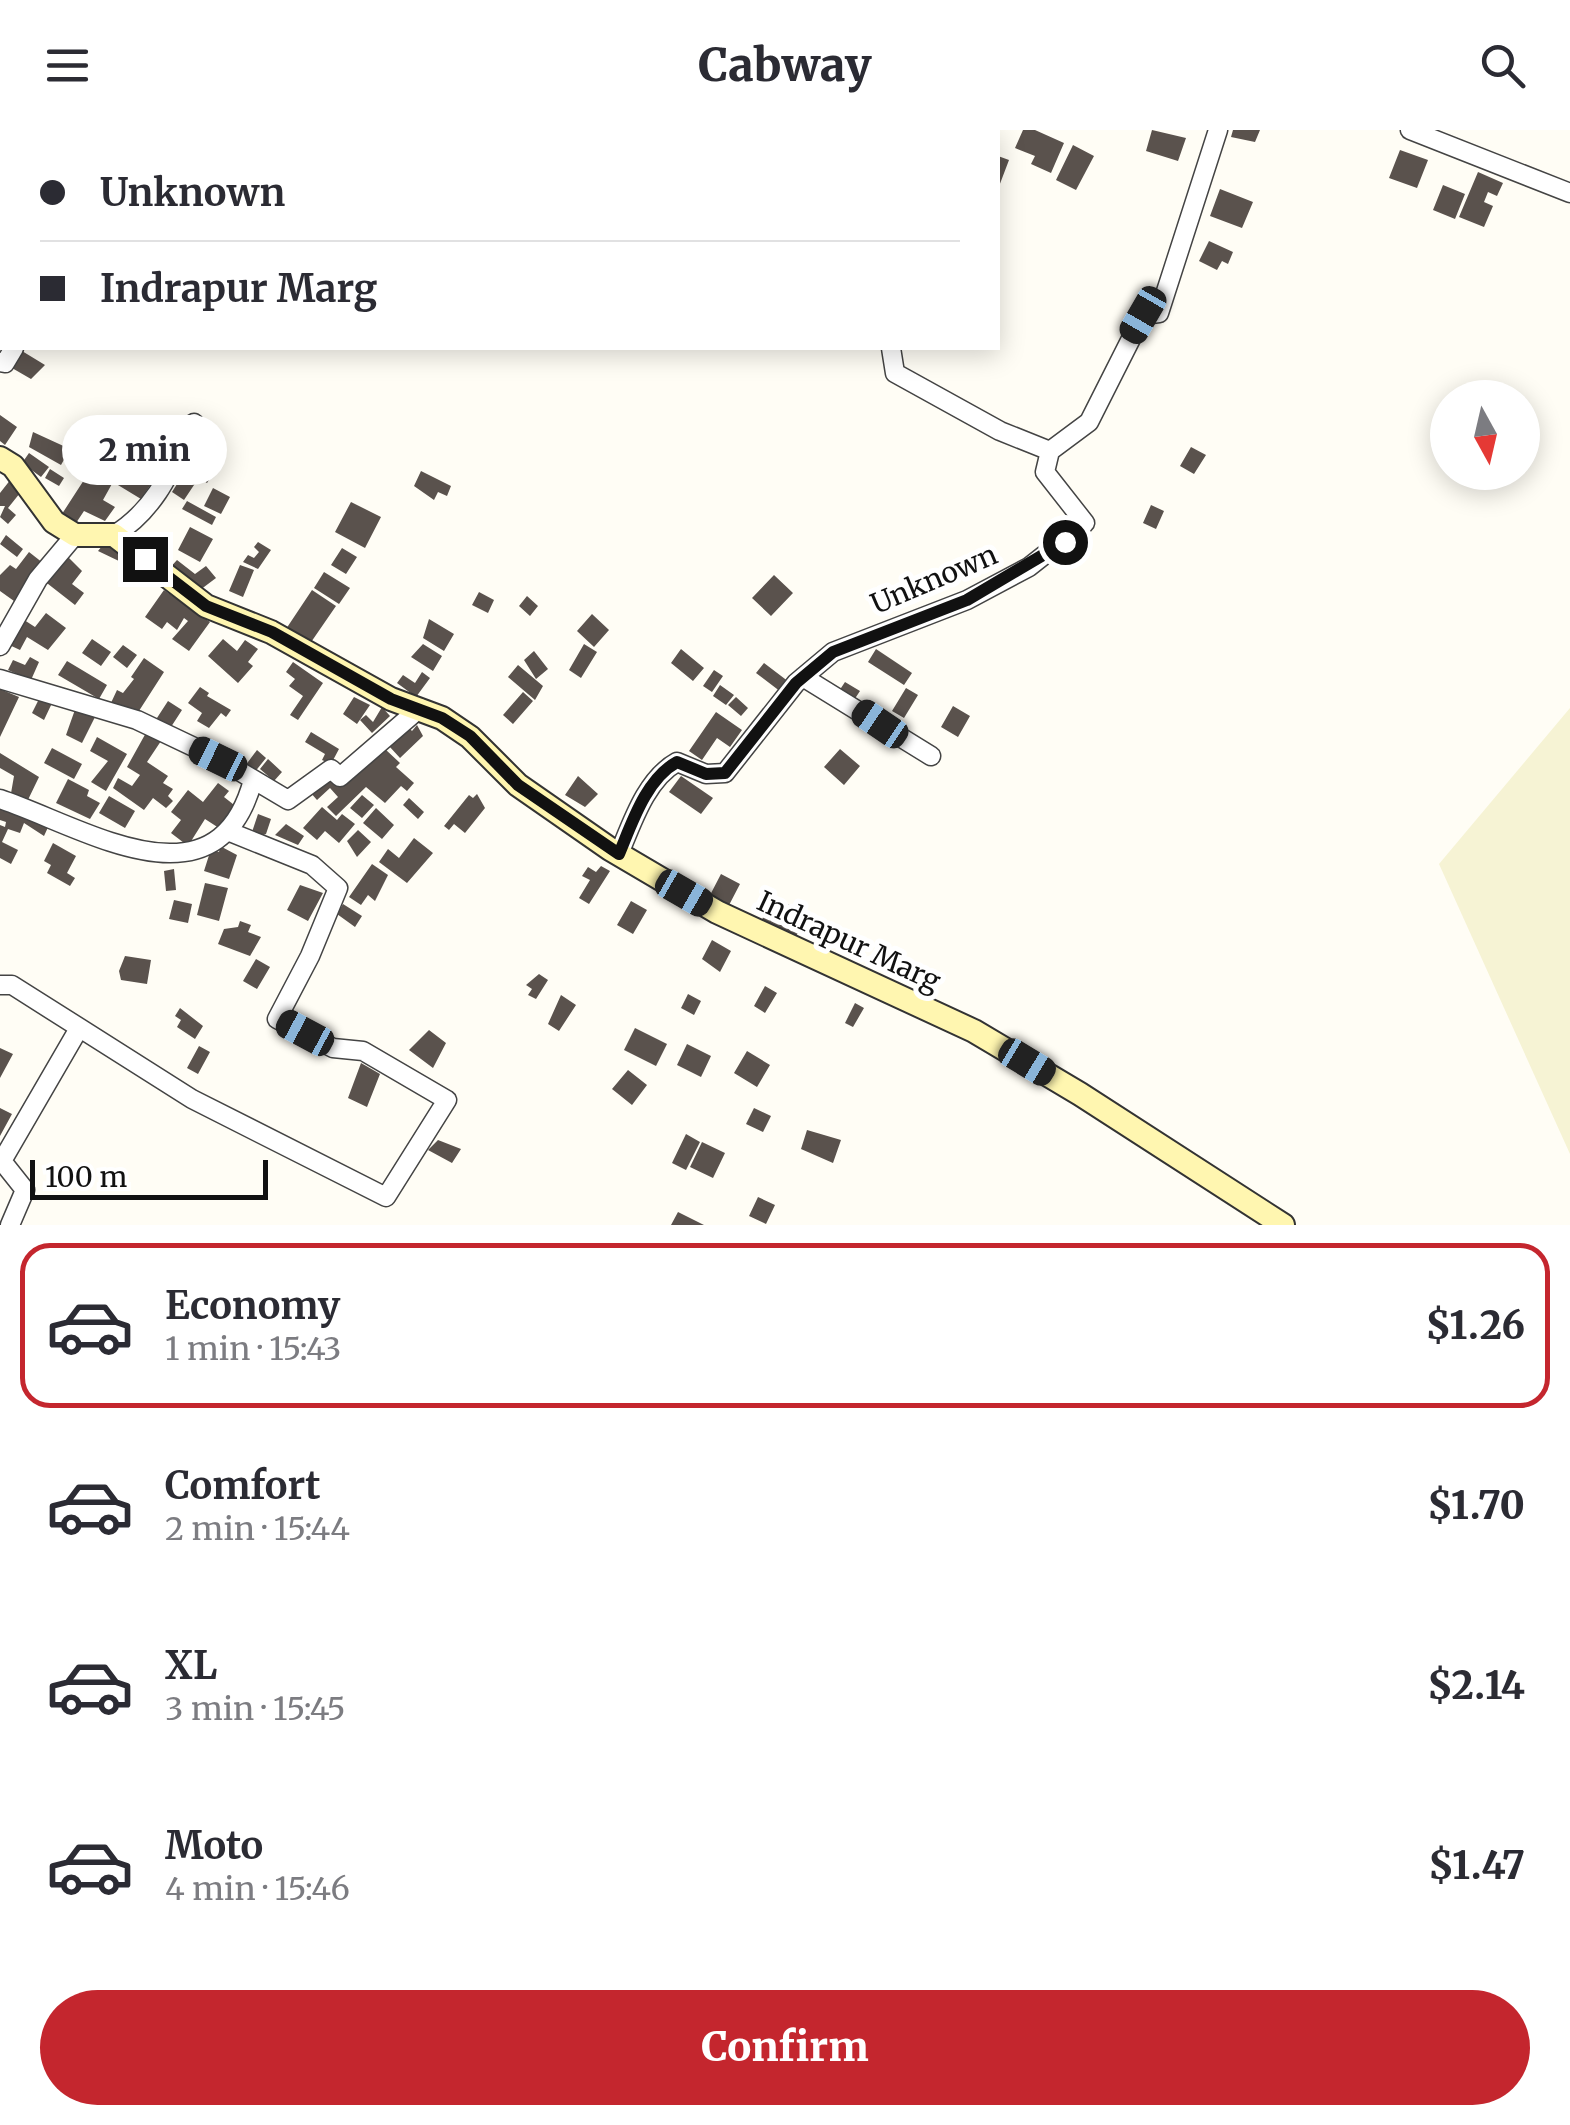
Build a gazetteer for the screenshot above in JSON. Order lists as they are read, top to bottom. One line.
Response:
{"streets":{"street":["Unknown","Indrapur Marg"]},"crossings":[["Unknown","Indrapur Marg"]],"scale_bar":"100 m","north":"bottom","page":{"header":"Cabway","banner":["Unknown","Indrapur Marg"],"bubble":"2 min","scale":"100 m","list":[{"name":"Economy","note":"1 min · 15:43","value":"$1.26"},{"name":"Comfort","note":"2 min · 15:44","value":"$1.70"},{"name":"XL","note":"3 min · 15:45","value":"$2.14"},{"name":"Moto","note":"4 min · 15:46","value":"$1.47"}],"buttons":"Confirm"}}
